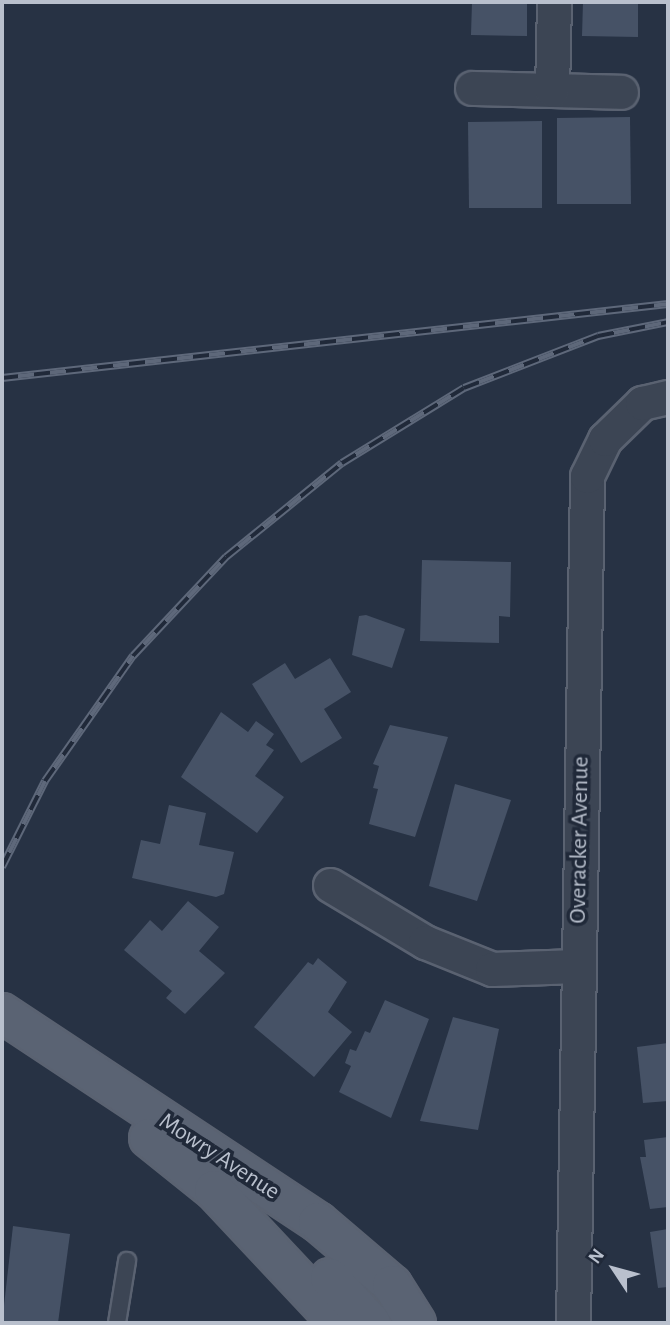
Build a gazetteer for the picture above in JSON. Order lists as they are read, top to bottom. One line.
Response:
{"streets":{"main road":["Mowry Avenue"],"street":["Overacker Avenue"]},"north":"top left"}
